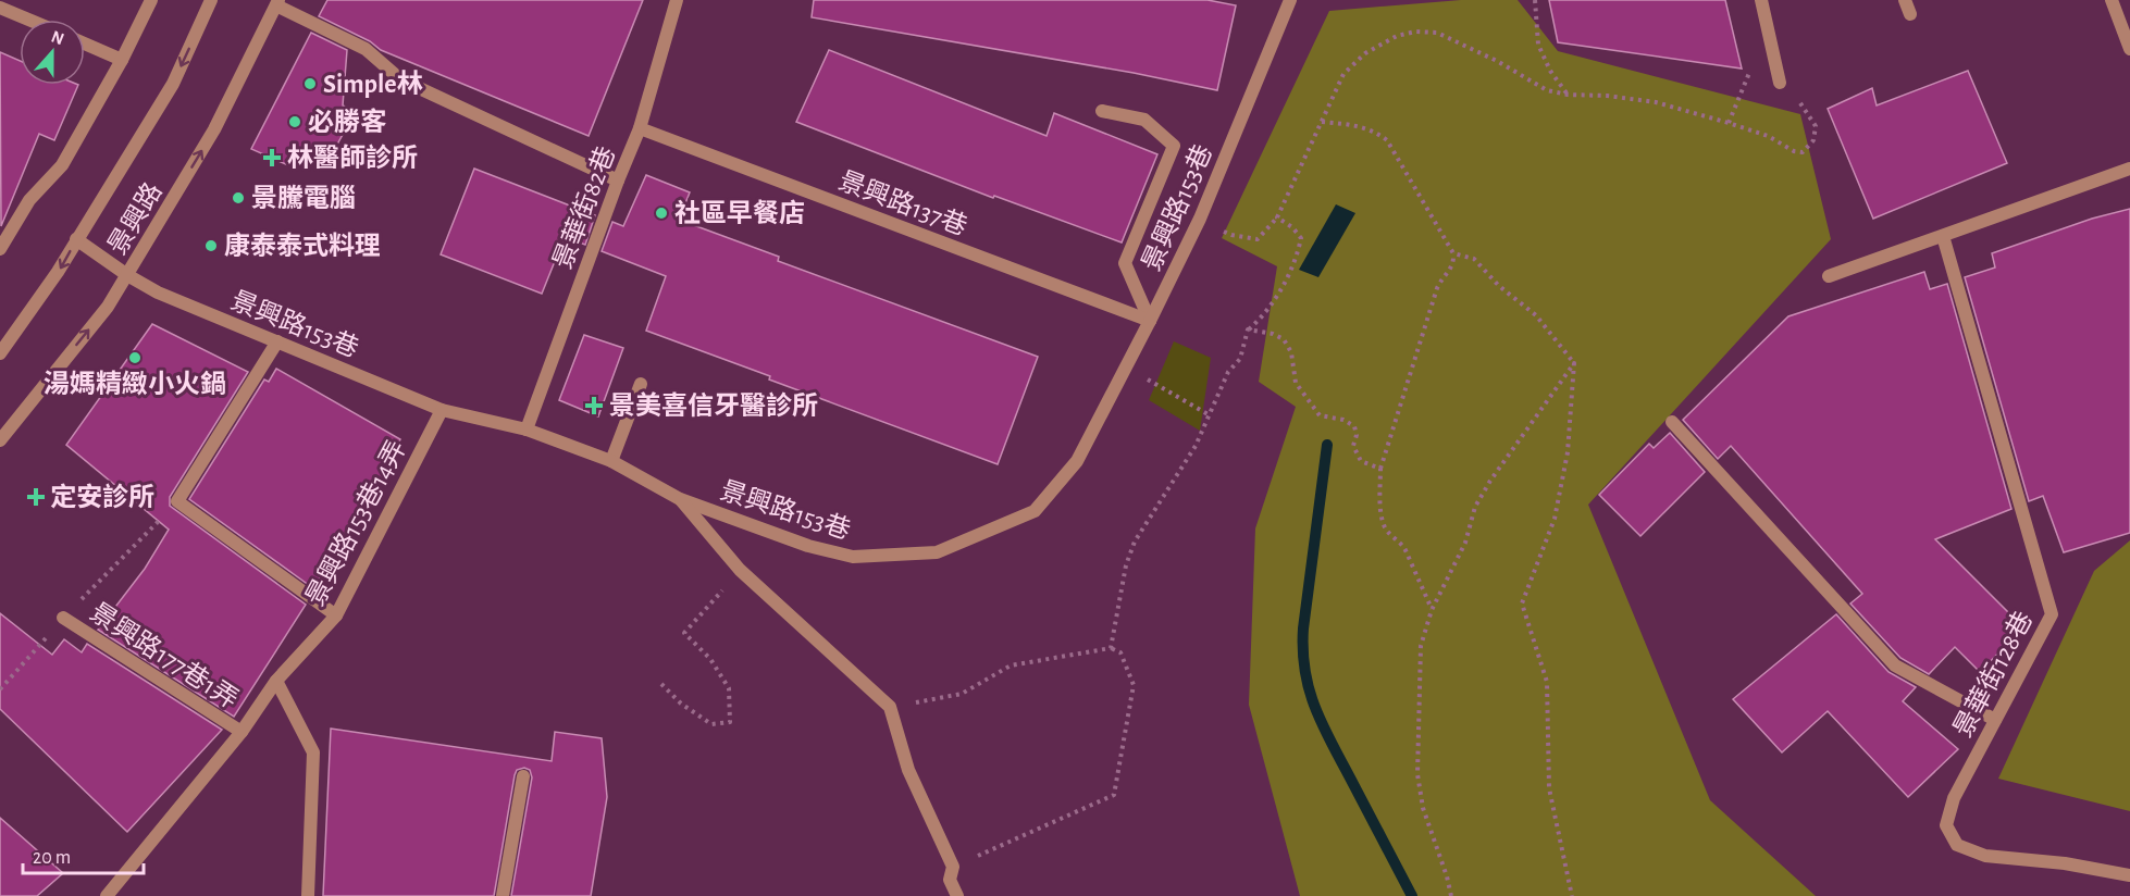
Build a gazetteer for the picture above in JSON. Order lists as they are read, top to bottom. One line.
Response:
{"streets":{"street":["景興路137巷","景華街82巷","景興路153巷","景興路","景興路153巷14弄","景興路177巷1弄","景華街128巷"]},"crossings":[["景興路137巷","景華街82巷"],["景興路137巷","景興路153巷"],["景華街82巷","景興路153巷"],["景興路153巷","景興路"],["景興路153巷","景興路153巷14弄"],["景興路153巷14弄","景興路177巷1弄"]],"places":{"other":["Simple林","必勝客","景騰電腦","社區早餐店","康泰泰式料理","湯媽精緻小火鍋"],"health":["林醫師診所","景美喜信牙醫診所","定安診所"]},"scale_bar":"20 m","north":"top"}
